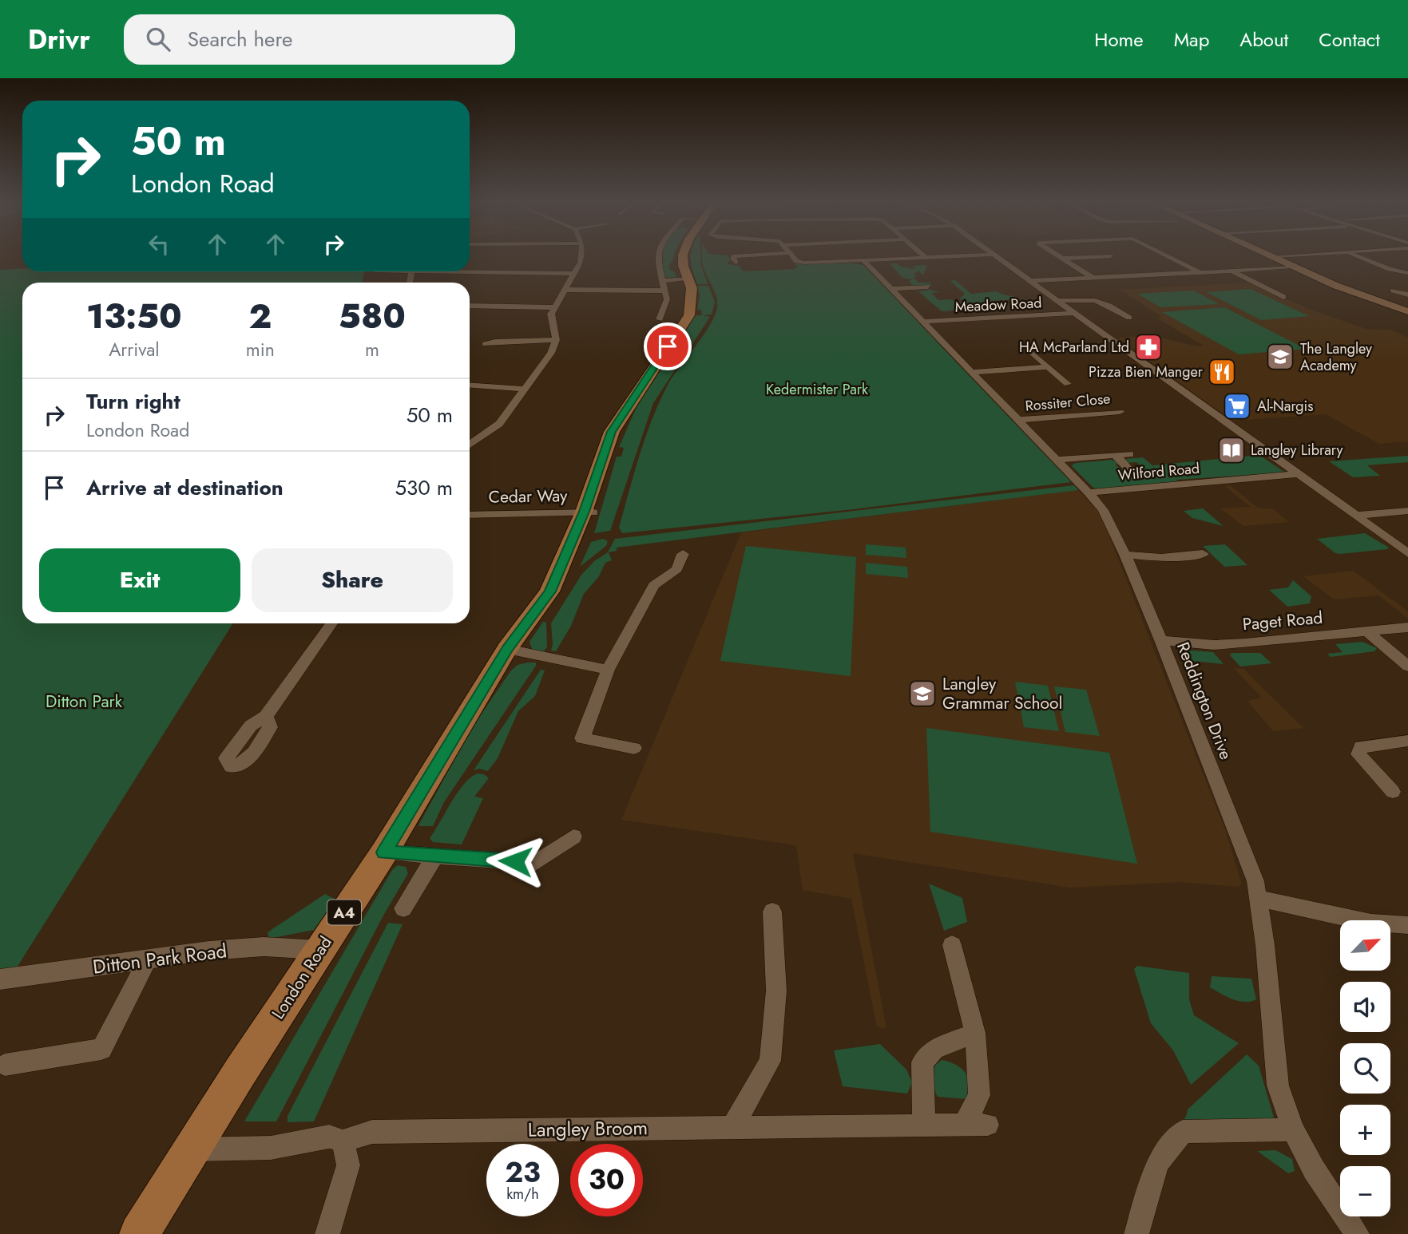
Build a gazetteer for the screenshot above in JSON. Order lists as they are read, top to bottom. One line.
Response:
{"streets":{"main road":["A4","London Road"],"street":["Meadow Road","Rossiter Close","Wilford Road","Cedar Way","Paget Road","Reddington Drive","Ditton Park Road","Langley Broom"]},"crossings":[["Meadow Road","Reddington Drive"],["Rossiter Close","Reddington Drive"],["Wilford Road","Reddington Drive"],["Cedar Way","London Road"],["Paget Road","Reddington Drive"],["Ditton Park Road","London Road"],["London Road","Langley Broom"]],"parks":["Kedermister Park","Ditton Park"],"places":{"pharmacy":["HA McParland Ltd"],"school or university":["The Langley Academy","Langley Grammar School"],"restaurant":["Pizza Bien Manger"],"supermarket":["Al-Nargis"],"library":["Langley Library"]},"north":"top right","page":{"header":"Drivr","search":"Search here","nav":["Home","Map","About","Contact"],"turn":["50 m","London Road"],"eta":["13:50","Arrival","2","min","580","m"],"list":[{"name":"Turn right","note":"London Road","value":"50 m"},{"name":"Arrive at destination","value":"530 m"}],"buttons":["Exit","Share"],"map_buttons":["+","−"],"speed":"23 km/h","limit":"30"}}
